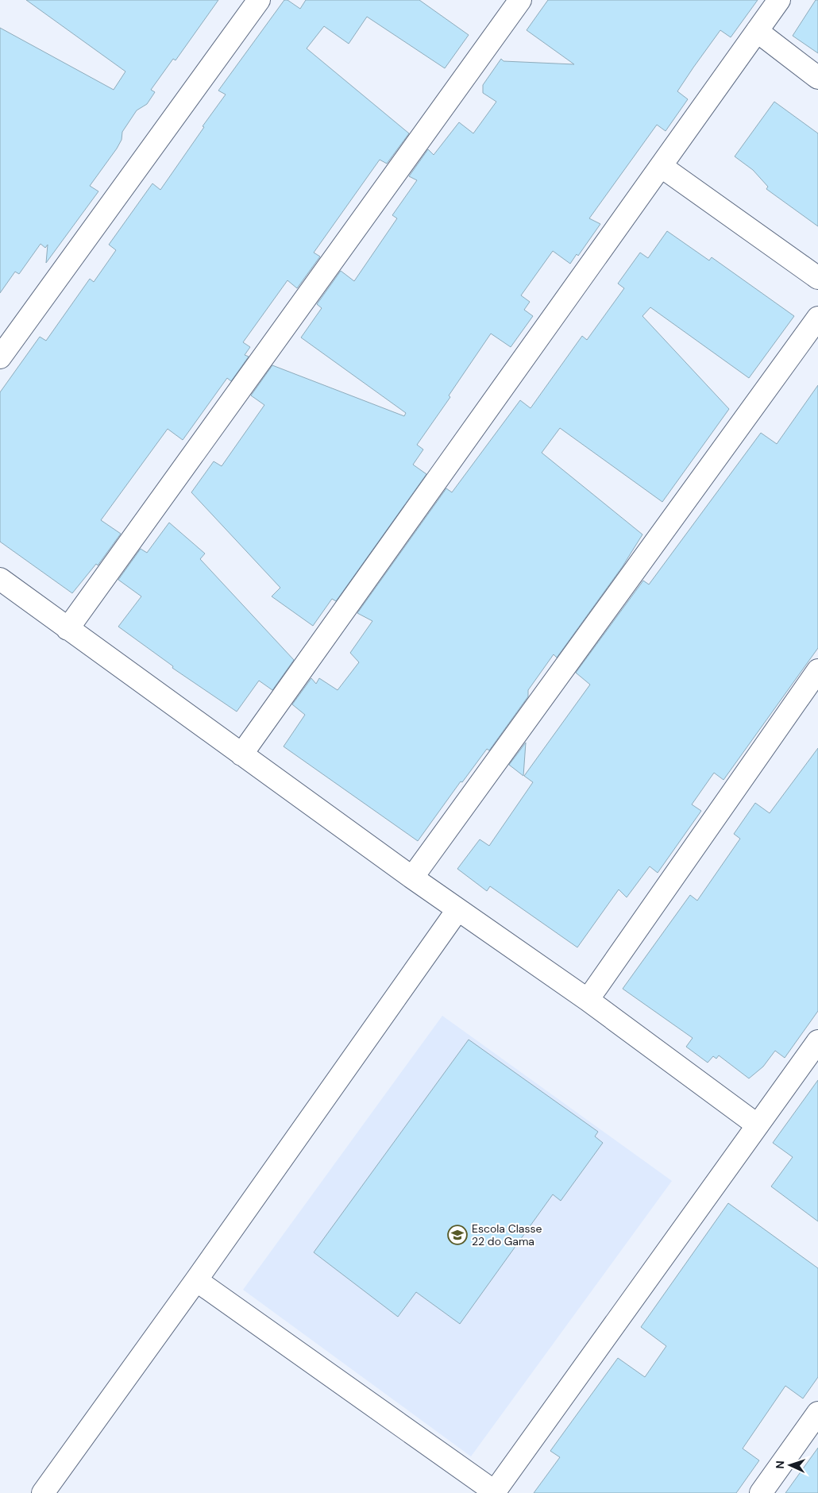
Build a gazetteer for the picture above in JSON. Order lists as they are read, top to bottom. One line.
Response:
{"places":{"school or university":["Escola Classe 22 do Gama"]},"north":"left"}
